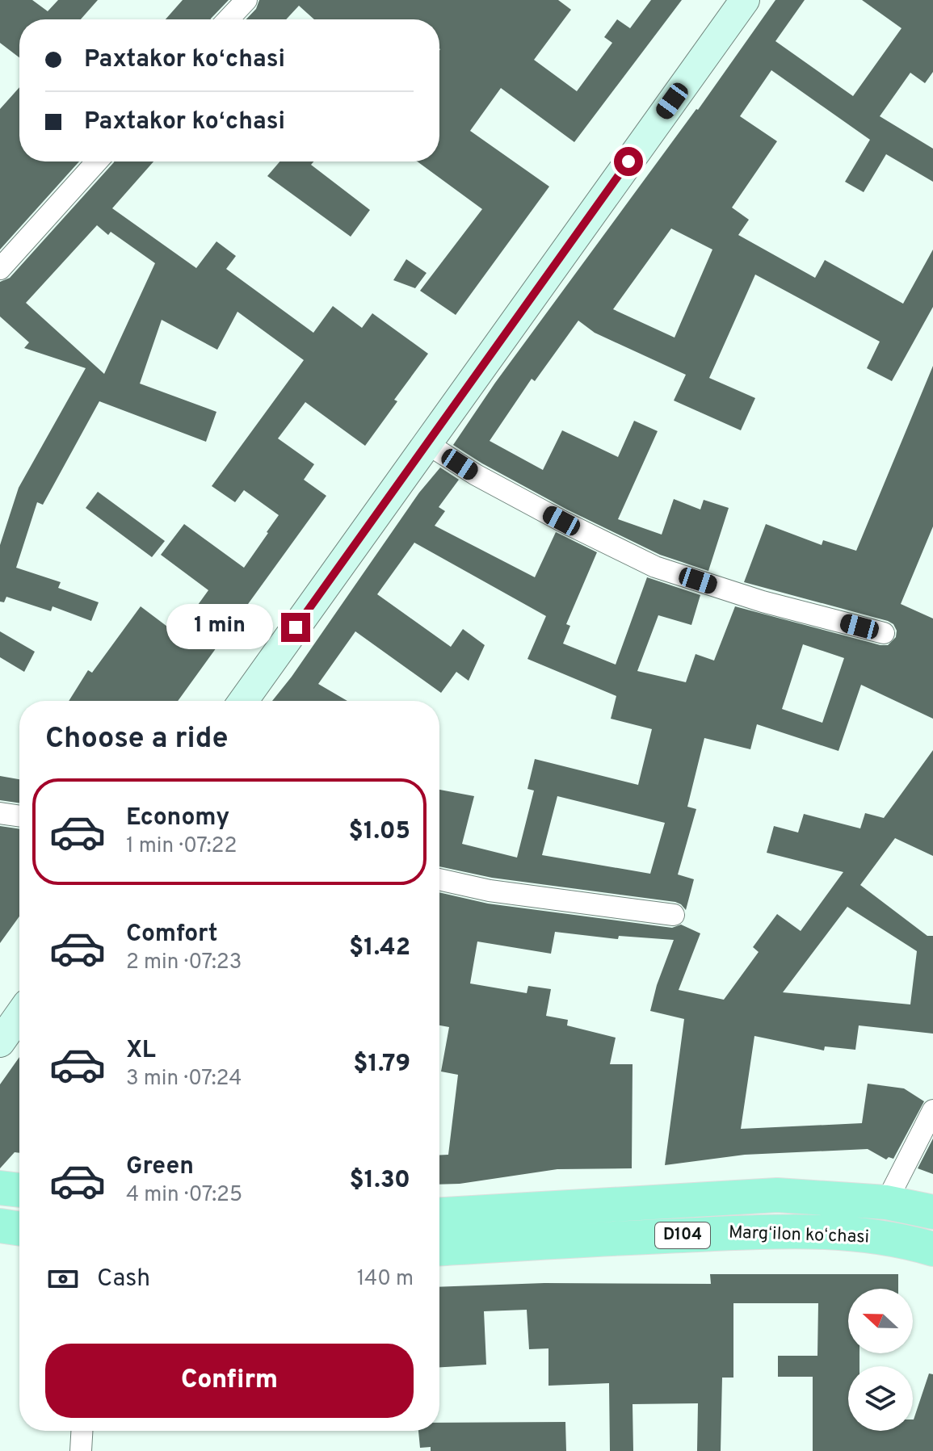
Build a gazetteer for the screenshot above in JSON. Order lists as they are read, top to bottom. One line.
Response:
{"streets":{"main road":["D104","Margʻilon koʻchasi"]},"north":"left","page":{"banner":["Paxtakor koʻchasi","Paxtakor koʻchasi"],"bubble":"1 min","heading":"Choose a ride","list":[{"name":"Economy","note":"1 min · 07:22","value":"$1.05"},{"name":"Comfort","note":"2 min · 07:23","value":"$1.42"},{"name":"XL","note":"3 min · 07:24","value":"$1.79"},{"name":"Green","note":"4 min · 07:25","value":"$1.30"}],"pay":["Cash","140 m"],"buttons":"Confirm"}}
